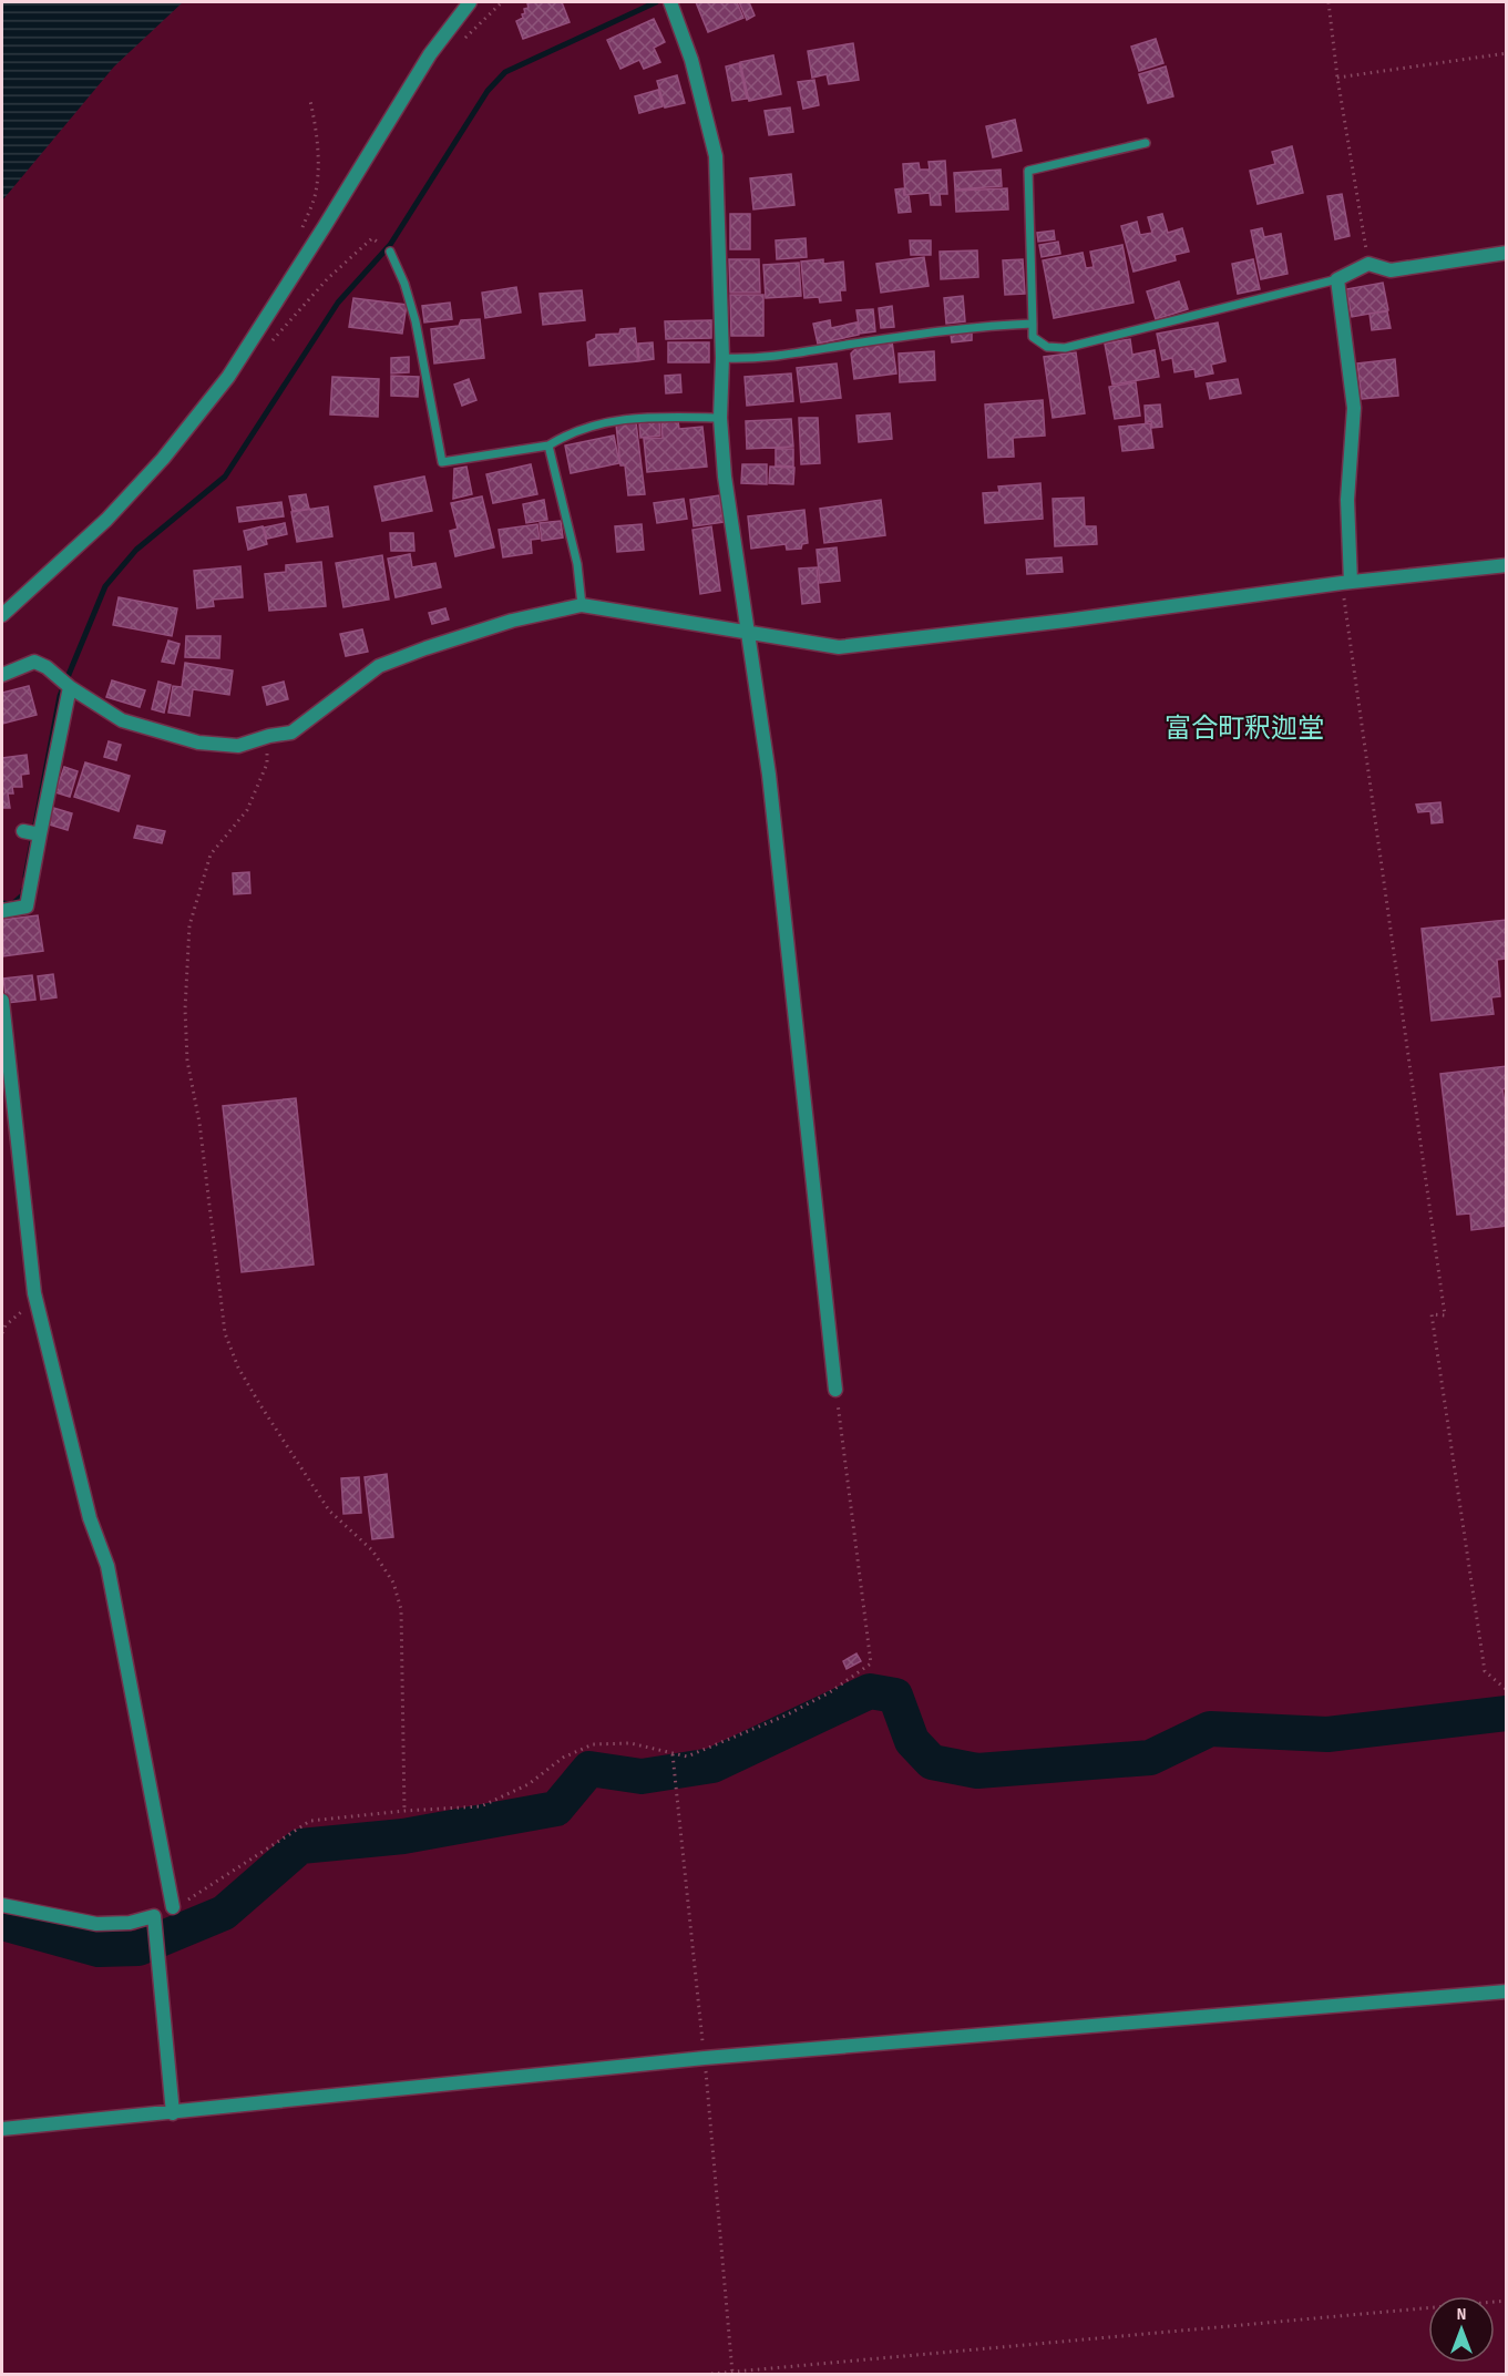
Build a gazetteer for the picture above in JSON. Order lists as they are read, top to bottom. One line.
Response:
{"districts":["富合町釈迦堂"],"north":"top"}
